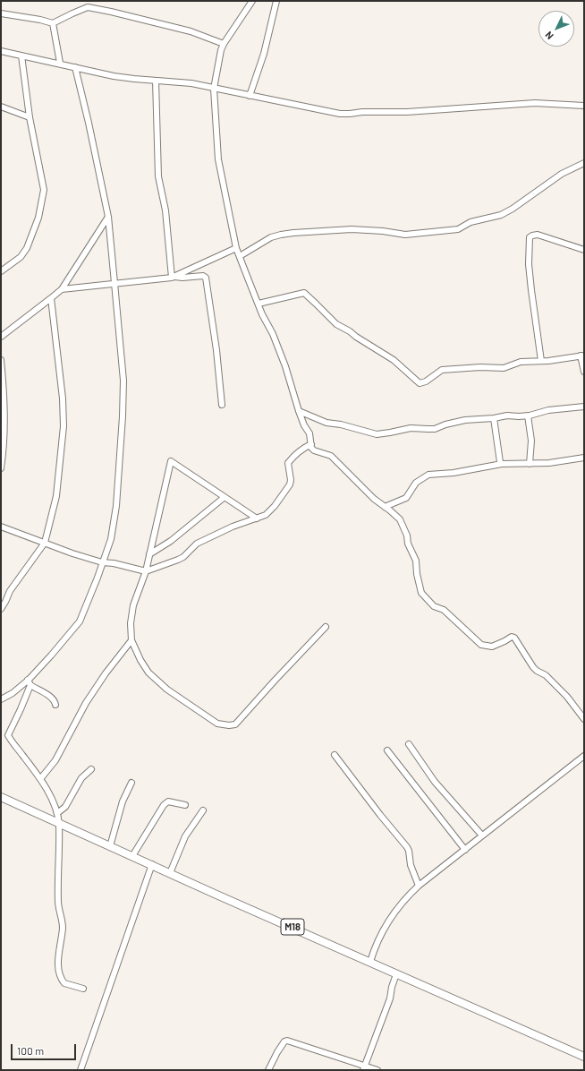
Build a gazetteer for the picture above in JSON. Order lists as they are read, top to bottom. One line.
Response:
{"streets":{"main road":["M18"]},"scale_bar":"100 m","north":"bottom left"}
